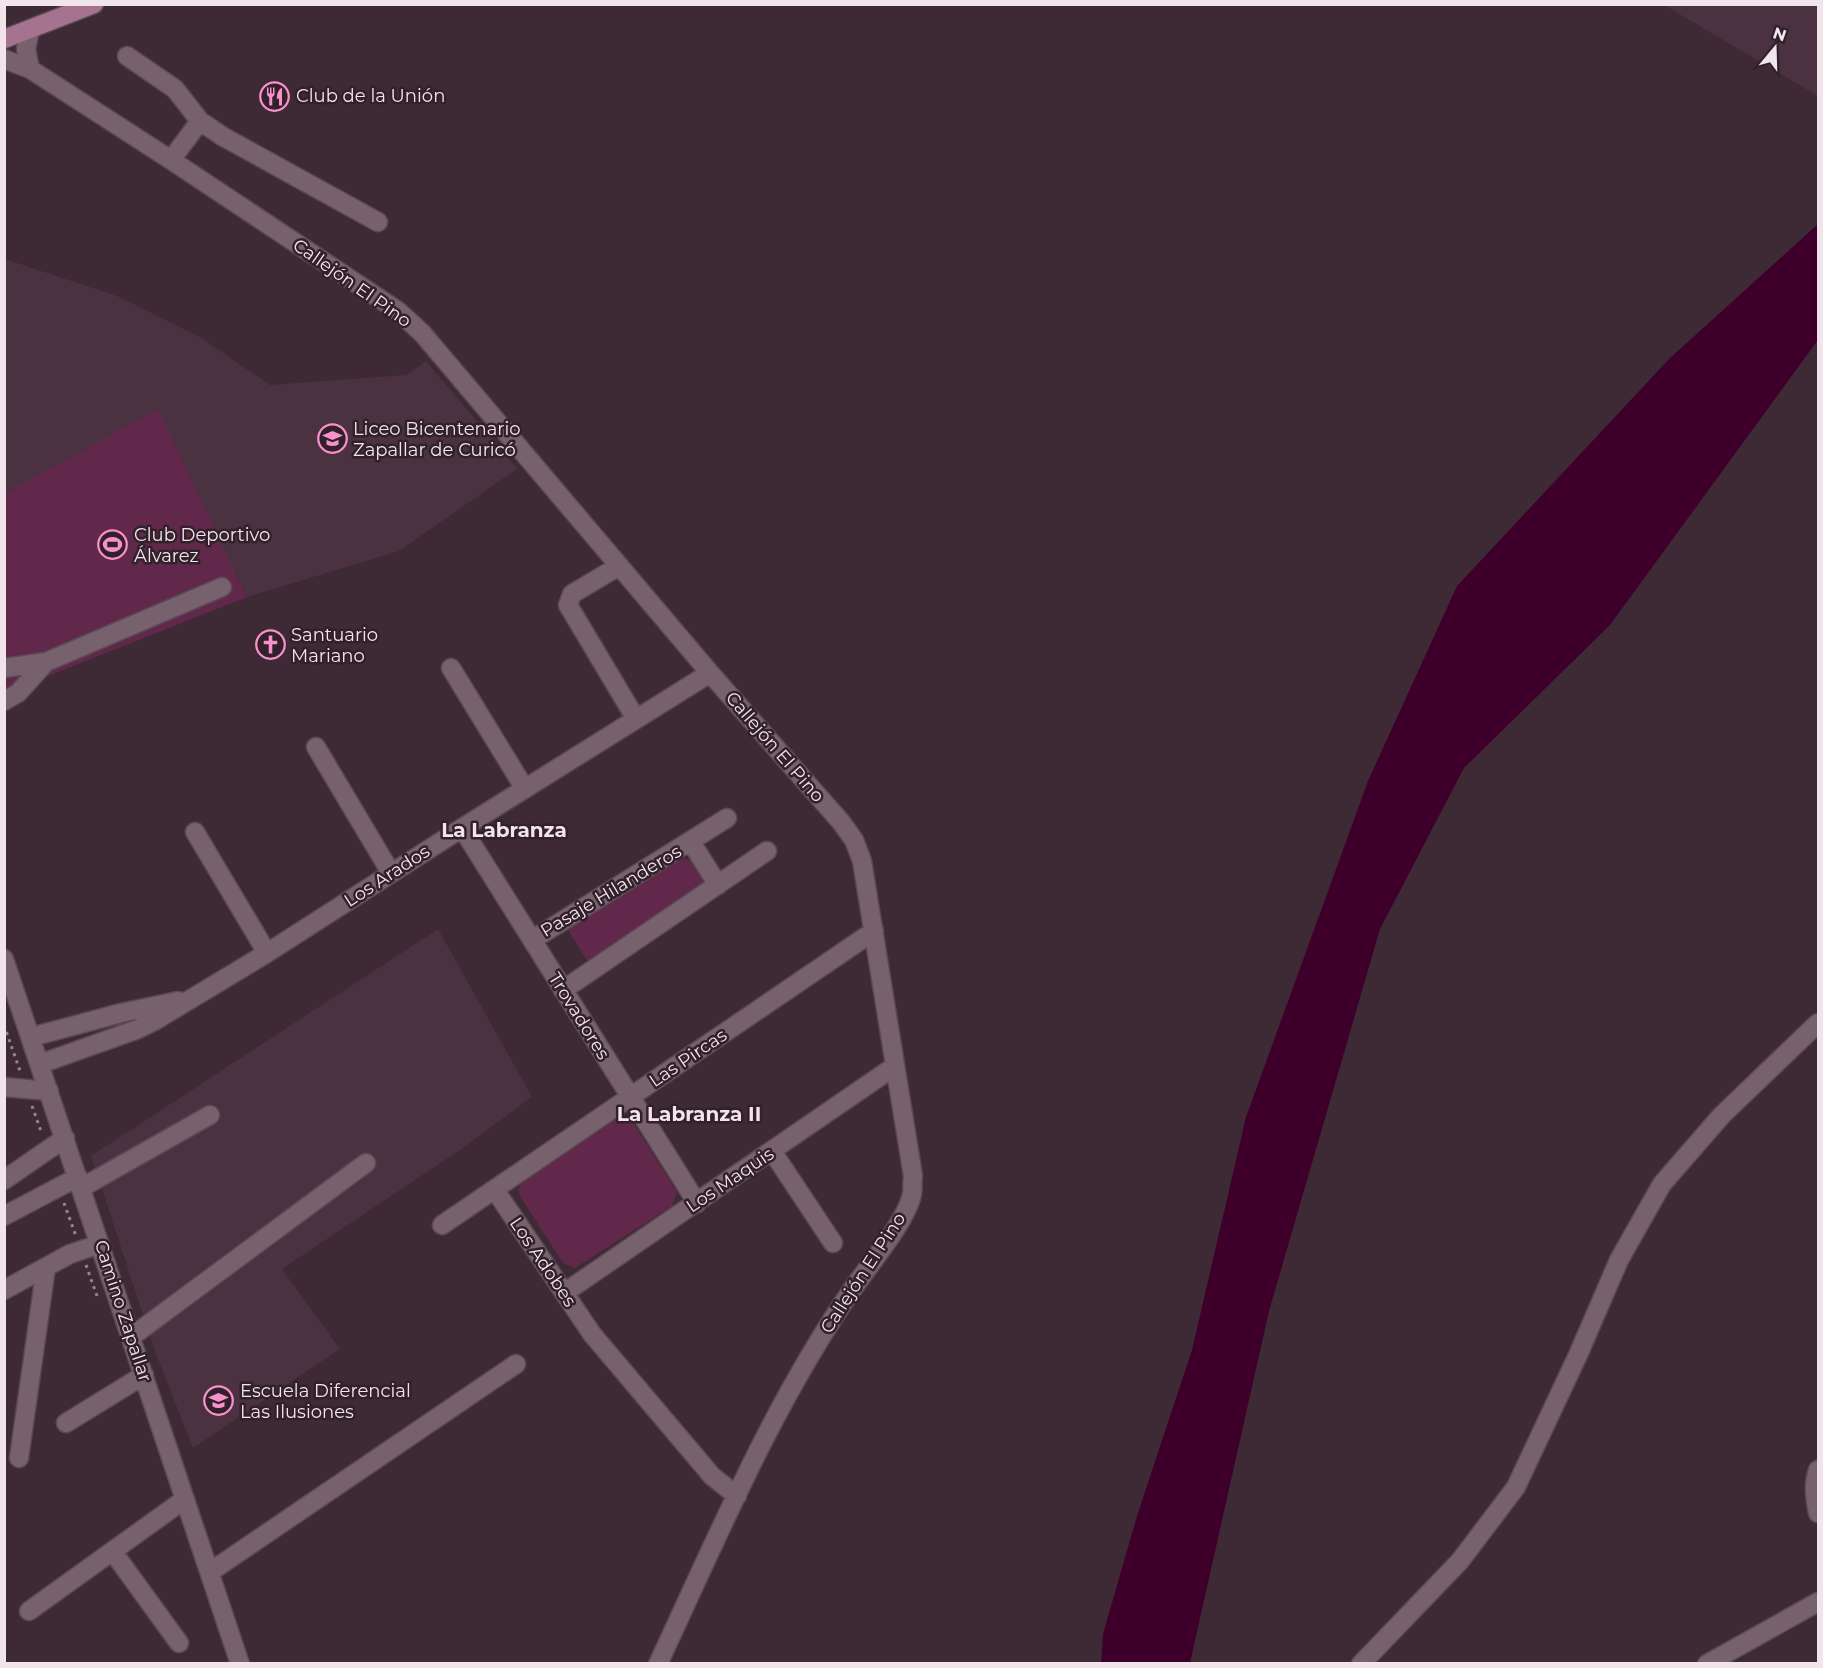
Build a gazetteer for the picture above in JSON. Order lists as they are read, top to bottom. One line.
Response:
{"streets":{"street":["Callejón El Pino","Los Arados","Pasaje Hilanderos","Trovadores","Las Pircas","Los Maquis","Los Adobes","Camino Zapallar"]},"crossings":[["Callejón El Pino","Los Arados"],["Callejón El Pino","Las Pircas"],["Callejón El Pino","Los Maquis"],["Callejón El Pino","Los Adobes"],["Los Arados","Trovadores"],["Los Arados","Camino Zapallar"],["Pasaje Hilanderos","Trovadores"],["Trovadores","Las Pircas"],["Trovadores","Los Maquis"],["Las Pircas","Los Adobes"],["Los Maquis","Los Adobes"]],"districts":["La Labranza","La Labranza II"],"places":{"restaurant":["Club de la Unión"],"school or university":["Liceo Bicentenario Zapallar de Curicó","Escuela Diferencial Las Ilusiones"],"sports":["Club Deportivo Álvarez"],"church":["Santuario Mariano"]},"north":"top"}
